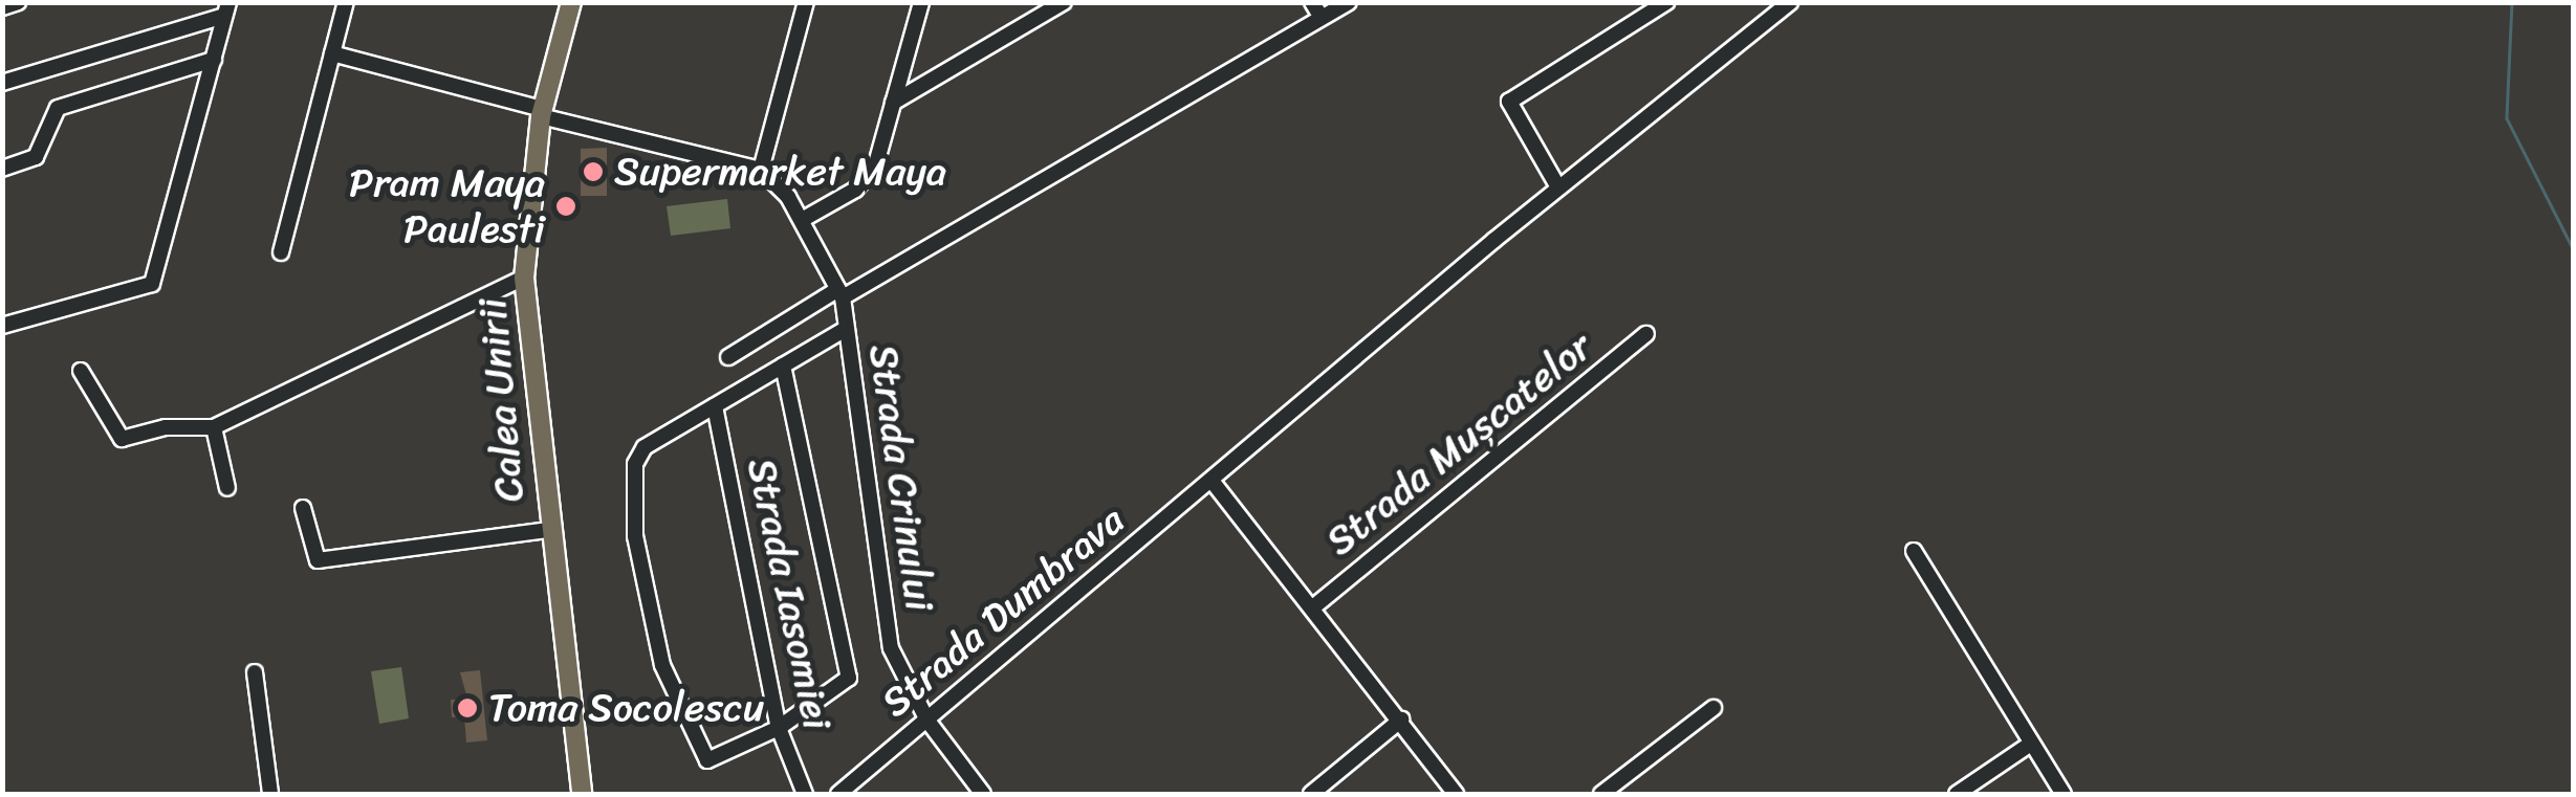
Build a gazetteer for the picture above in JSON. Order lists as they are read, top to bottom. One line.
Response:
{"streets":{"main road":["Calea Unirii"],"street":["Strada Mușcatelor","Strada Crinului","Strada Iasomiei","Strada Dumbrava"]},"crossings":[["Strada Mușcatelor","Strada Dumbrava"],["Strada Crinului","Strada Dumbrava"]],"places":["Supermarket Maya","Pram Maya Paulesti","Toma Socolescu"]}
